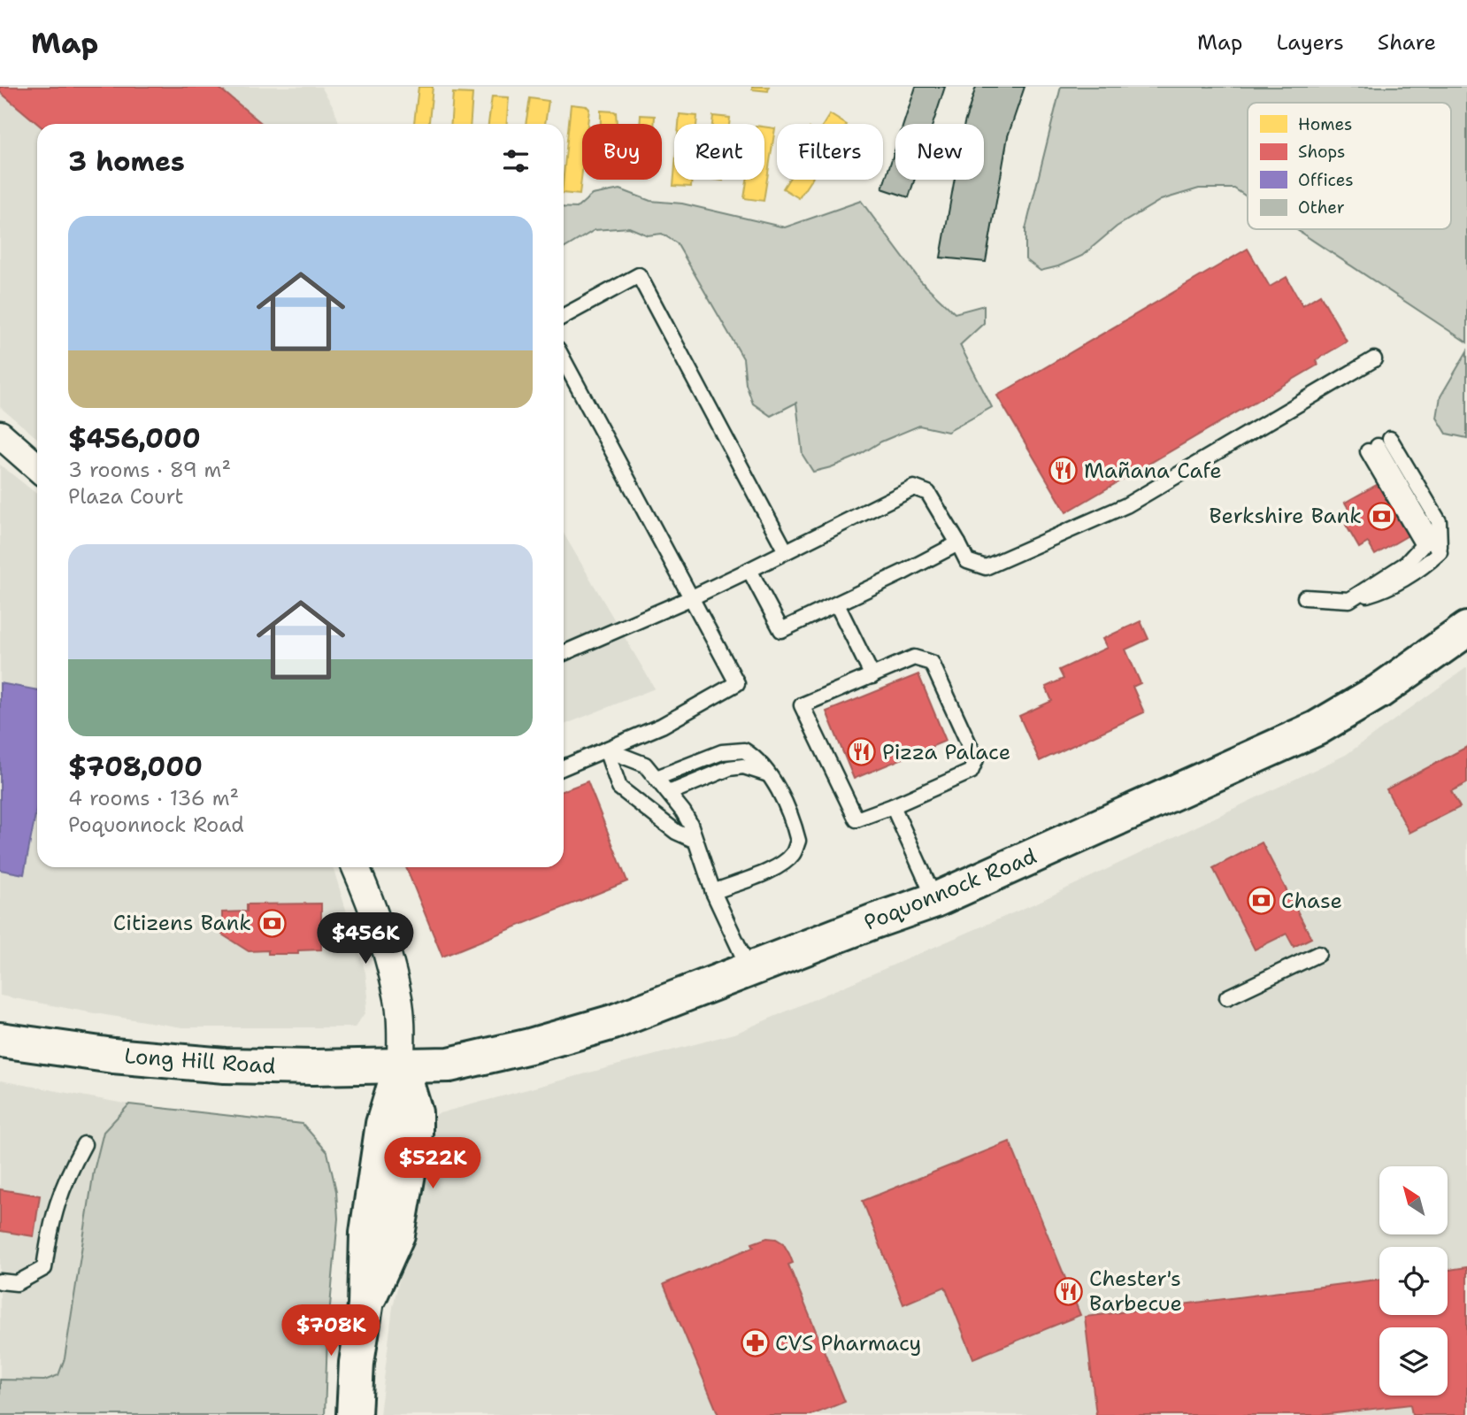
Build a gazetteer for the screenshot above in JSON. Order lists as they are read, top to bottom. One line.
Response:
{"streets":{"main road":["Poquonnock Road","Long Hill Road"]},"crossings":[["Poquonnock Road","Long Hill Road"]],"places":{"restaurant":["Mañana Cafe","Pizza Palace","Chester's Barbecue"],"bank":["Berkshire Bank","Chase","Citizens Bank"],"pharmacy":["CVS Pharmacy"]},"legend":["Homes","Shops","Offices","Other"],"north":"top left","page":{"header":"Map","nav":["Map","Layers","Share"],"chip":["Buy","Rent","Filters","New"],"heading":"3 homes","list":[{"name":"$456,000","note":"3 rooms · 89 m² · Plaza Court"},{"name":"$708,000","note":"4 rooms · 136 m² · Poquonnock Road"}],"price":["$456K","$522K","$708K"]}}
